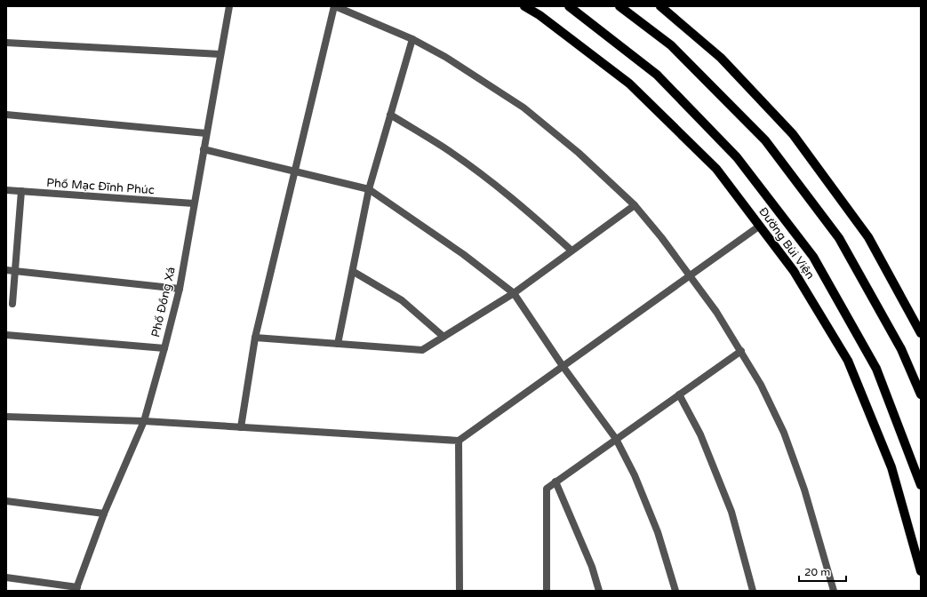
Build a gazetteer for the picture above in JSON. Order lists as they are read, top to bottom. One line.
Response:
{"streets":{"main road":["Đường Bùi Viện"],"street":["Phố Mạc Đĩnh Phúc","Phố Đồng Xá"]},"crossings":[["Phố Mạc Đĩnh Phúc","Phố Đồng Xá"]],"scale_bar":"20 m"}
